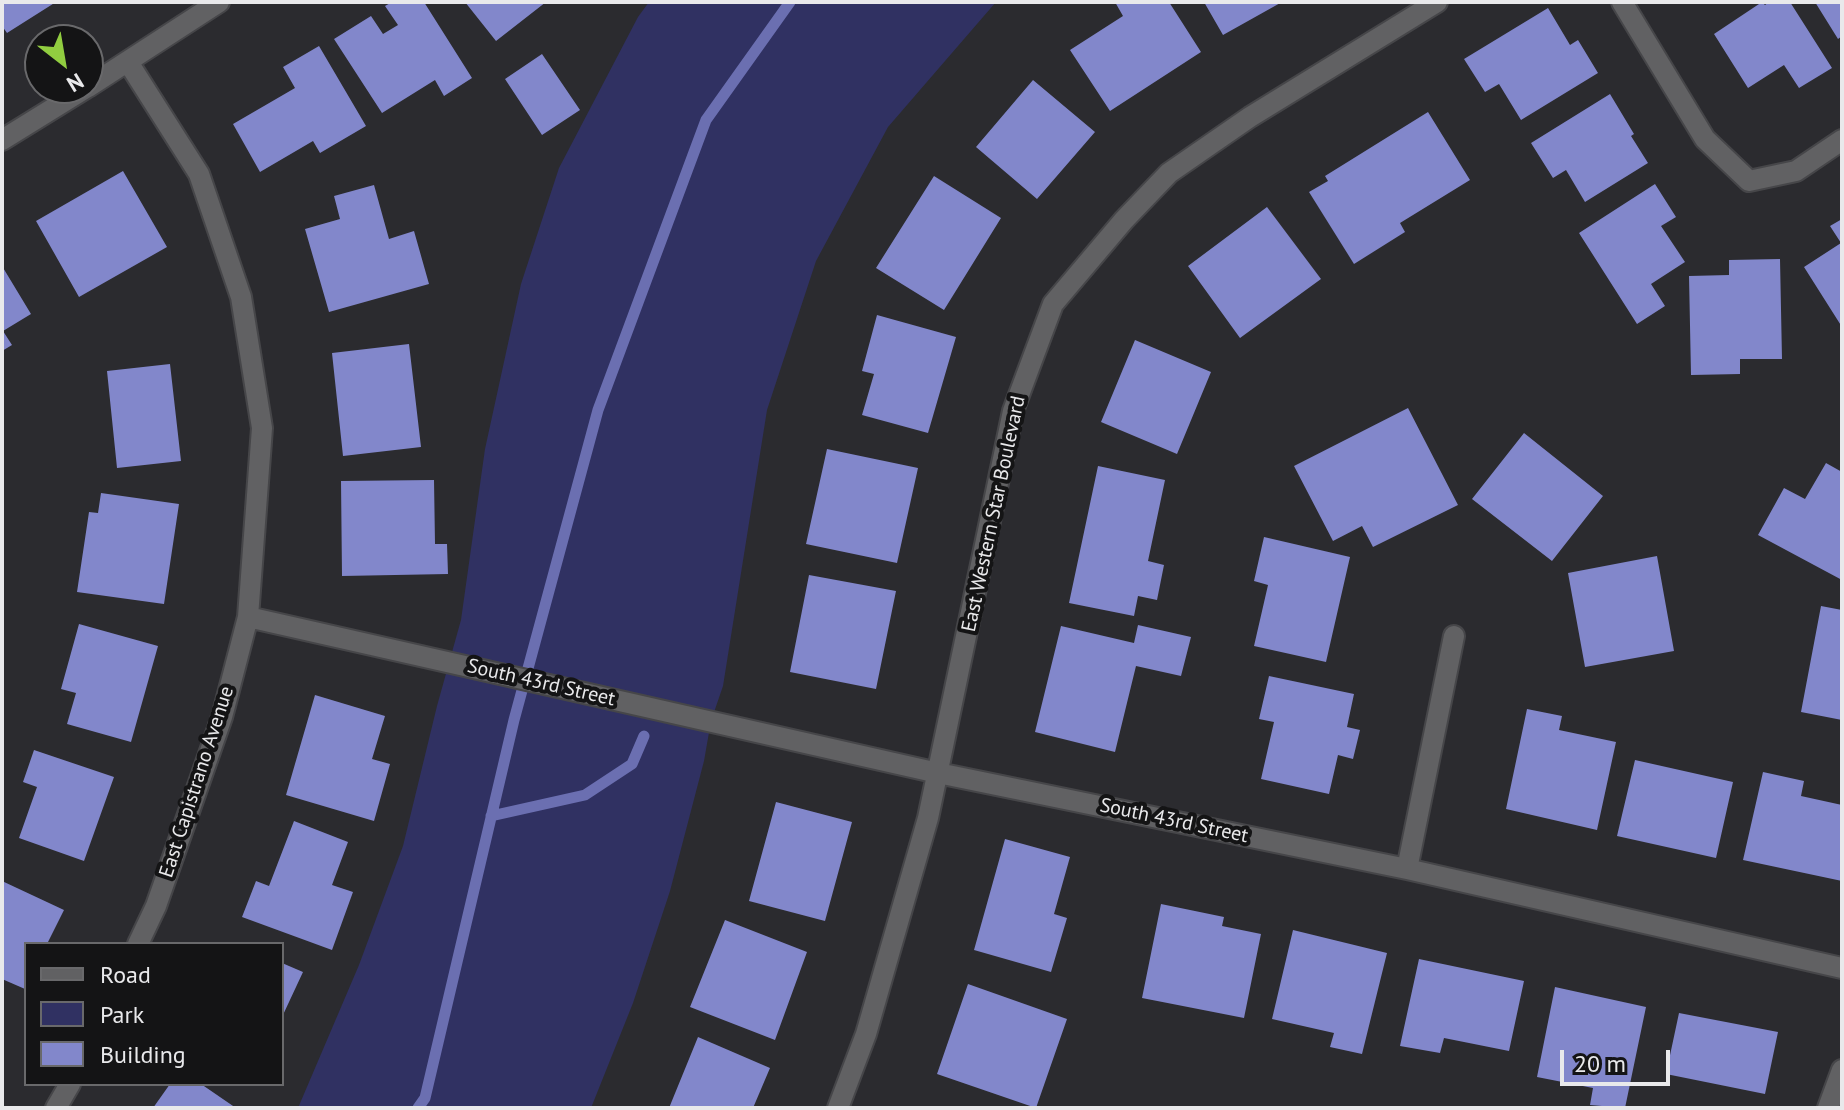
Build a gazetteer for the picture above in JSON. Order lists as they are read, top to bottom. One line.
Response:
{"streets":{"street":["East Western Star Boulevard","South 43rd Street","East Capistrano Avenue"]},"crossings":[["East Western Star Boulevard","South 43rd Street"],["South 43rd Street","East Capistrano Avenue"]],"legend":["Road","Park","Building"],"scale_bar":"20 m","north":"bottom right"}
